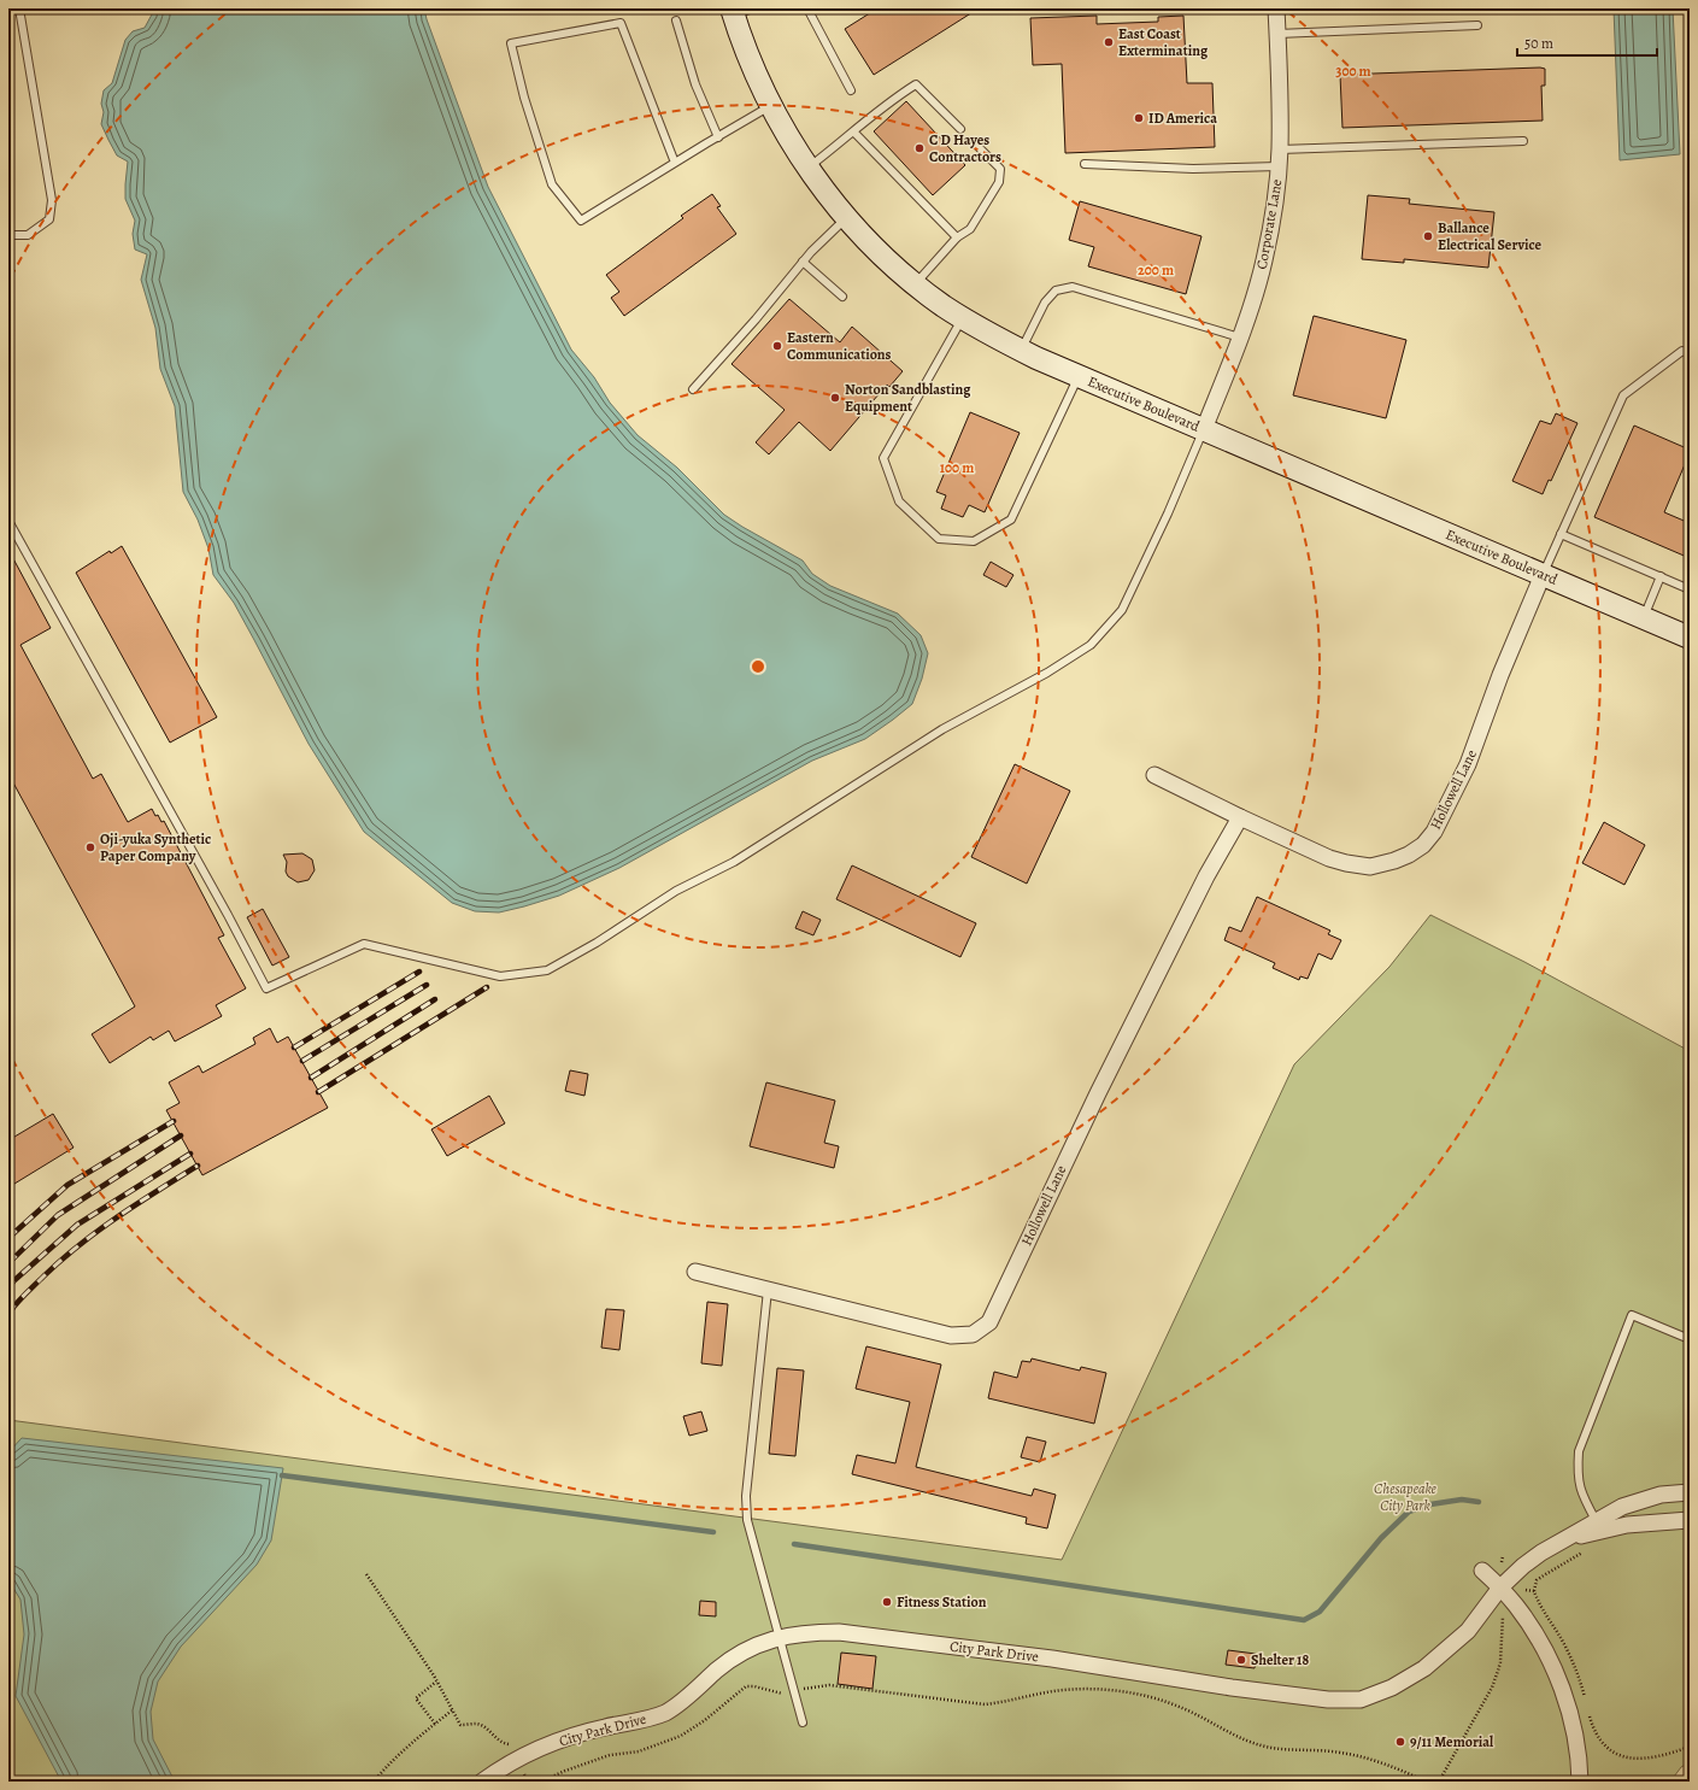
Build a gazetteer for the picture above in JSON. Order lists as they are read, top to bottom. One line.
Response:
{"streets":{"street":["Corporate Lane","Executive Boulevard","Hollowell Lane","City Park Drive"]},"crossings":[["Corporate Lane","Executive Boulevard"],["Executive Boulevard","Hollowell Lane"]],"parks":["Chesapeake City Park"],"places":["East Coast Exterminating","ID America","C D Hayes Contractors","Ballance Electrical Service","Eastern Communications","Norton Sandblasting Equipment","Oji-yuka Synthetic Paper Company","Fitness Station","Shelter 18","9/11 Memorial"],"scale_bar":"50 m","rings":["300 m","200 m","100 m"]}
